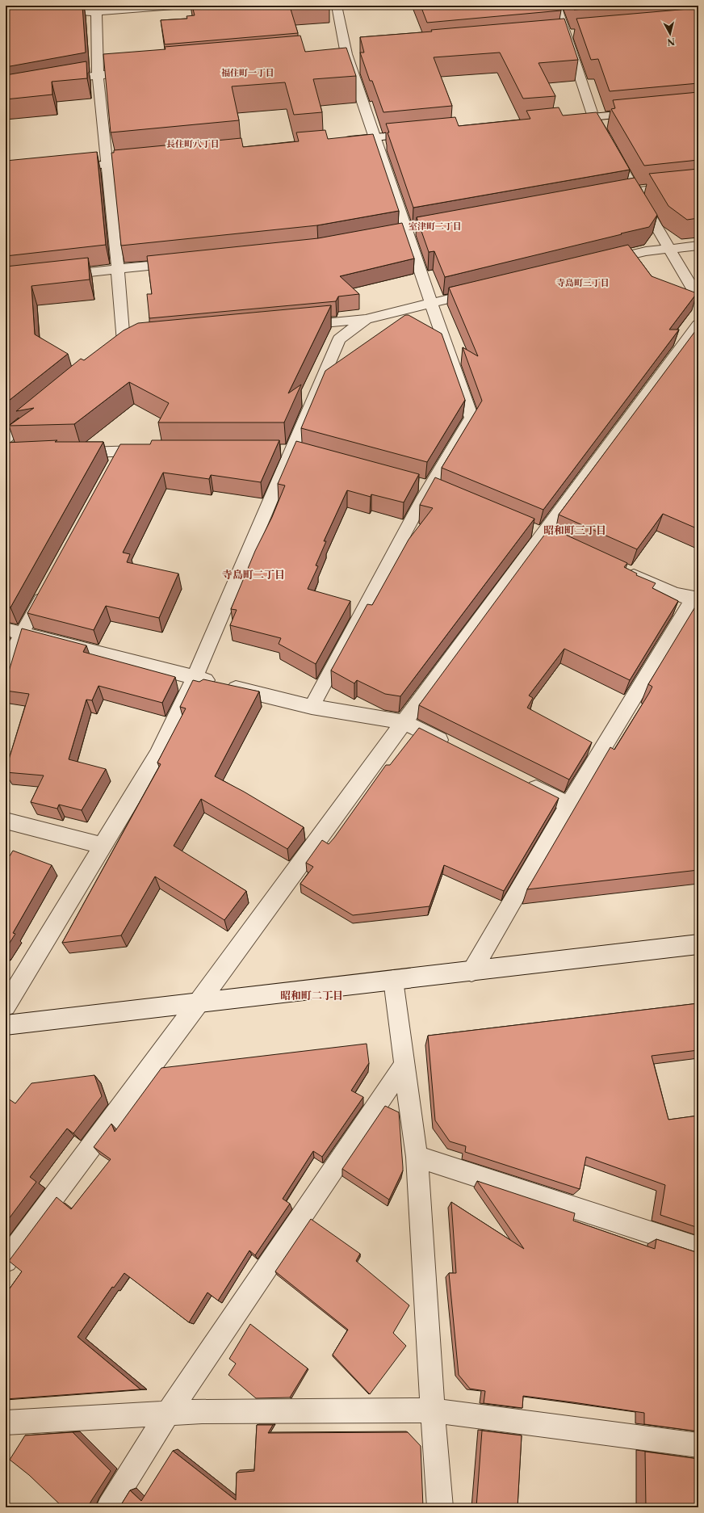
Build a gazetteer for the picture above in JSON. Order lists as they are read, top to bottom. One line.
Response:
{"districts":["福住町一丁目","長住町八丁目","室津町二丁目","寺島町三丁目","昭和町三丁目","寺島町二丁目","昭和町二丁目"],"north":"bottom"}
